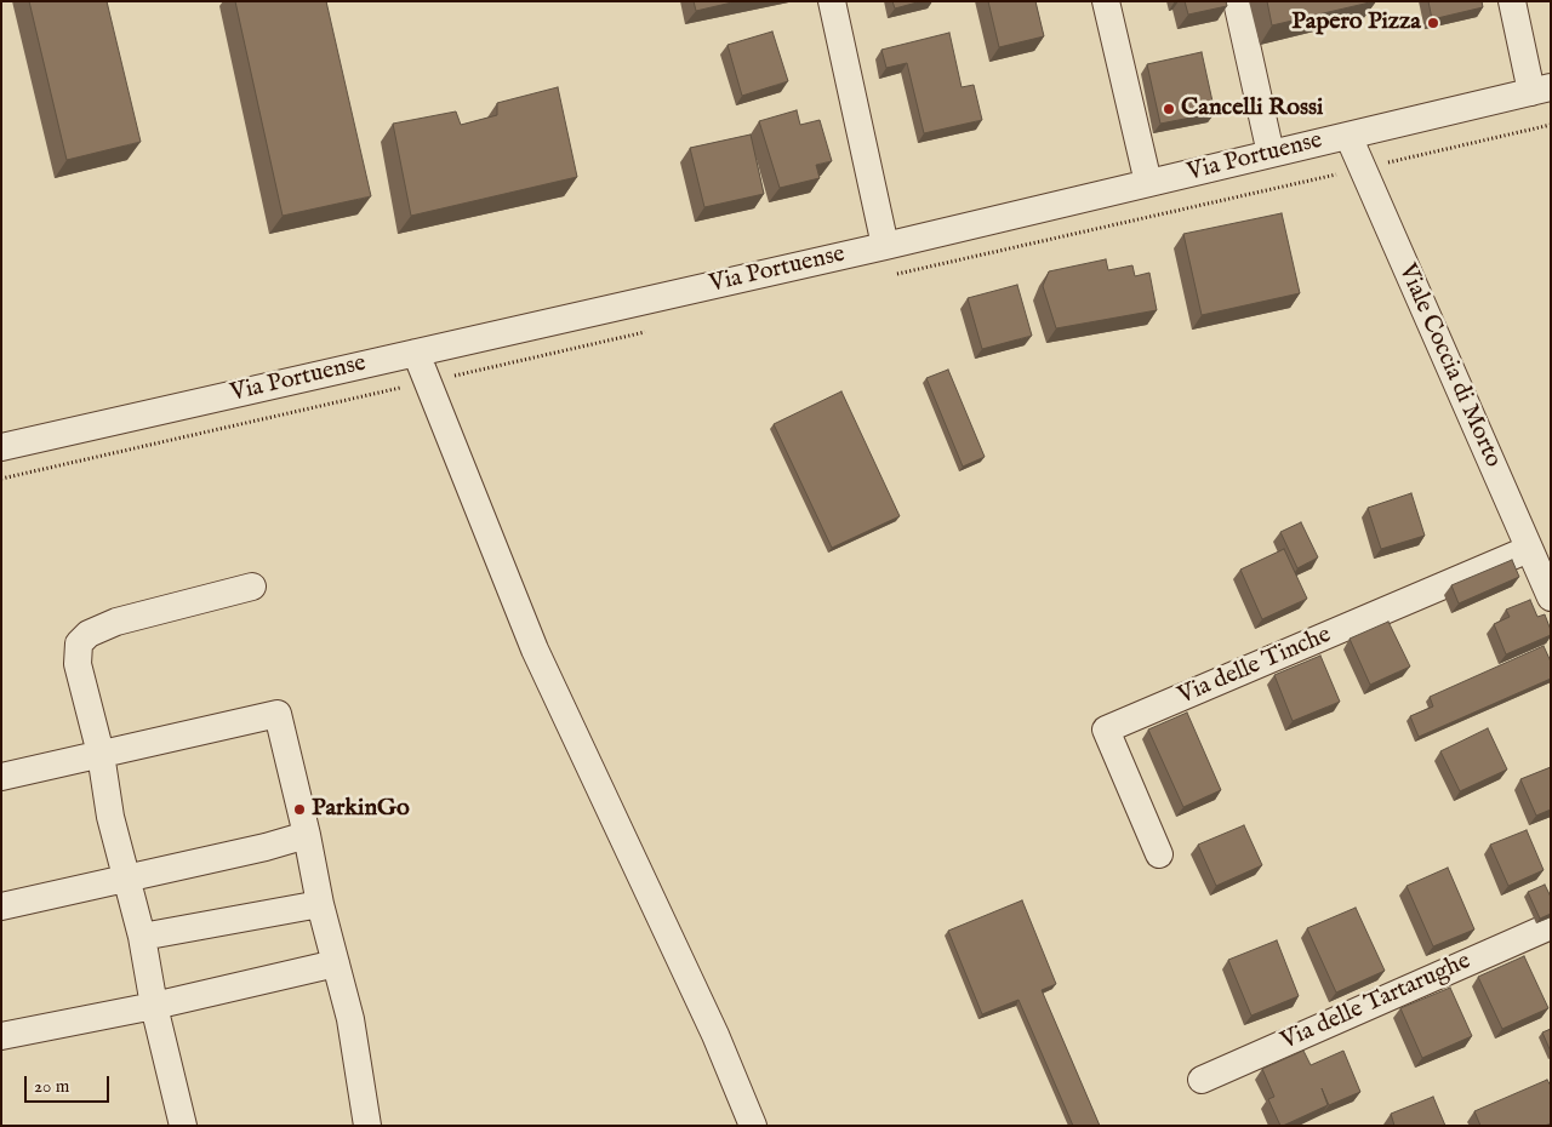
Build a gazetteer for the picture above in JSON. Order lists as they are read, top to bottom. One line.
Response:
{"streets":{"street":["Via Portuense","Viale Coccia di Morto","Via delle Tinche","Via delle Tartarughe"]},"crossings":[["Via Portuense","Viale Coccia di Morto"],["Viale Coccia di Morto","Via delle Tinche"]],"places":["Papero Pizza","Cancelli Rossi","ParkinGo"],"scale_bar":"20 m"}
